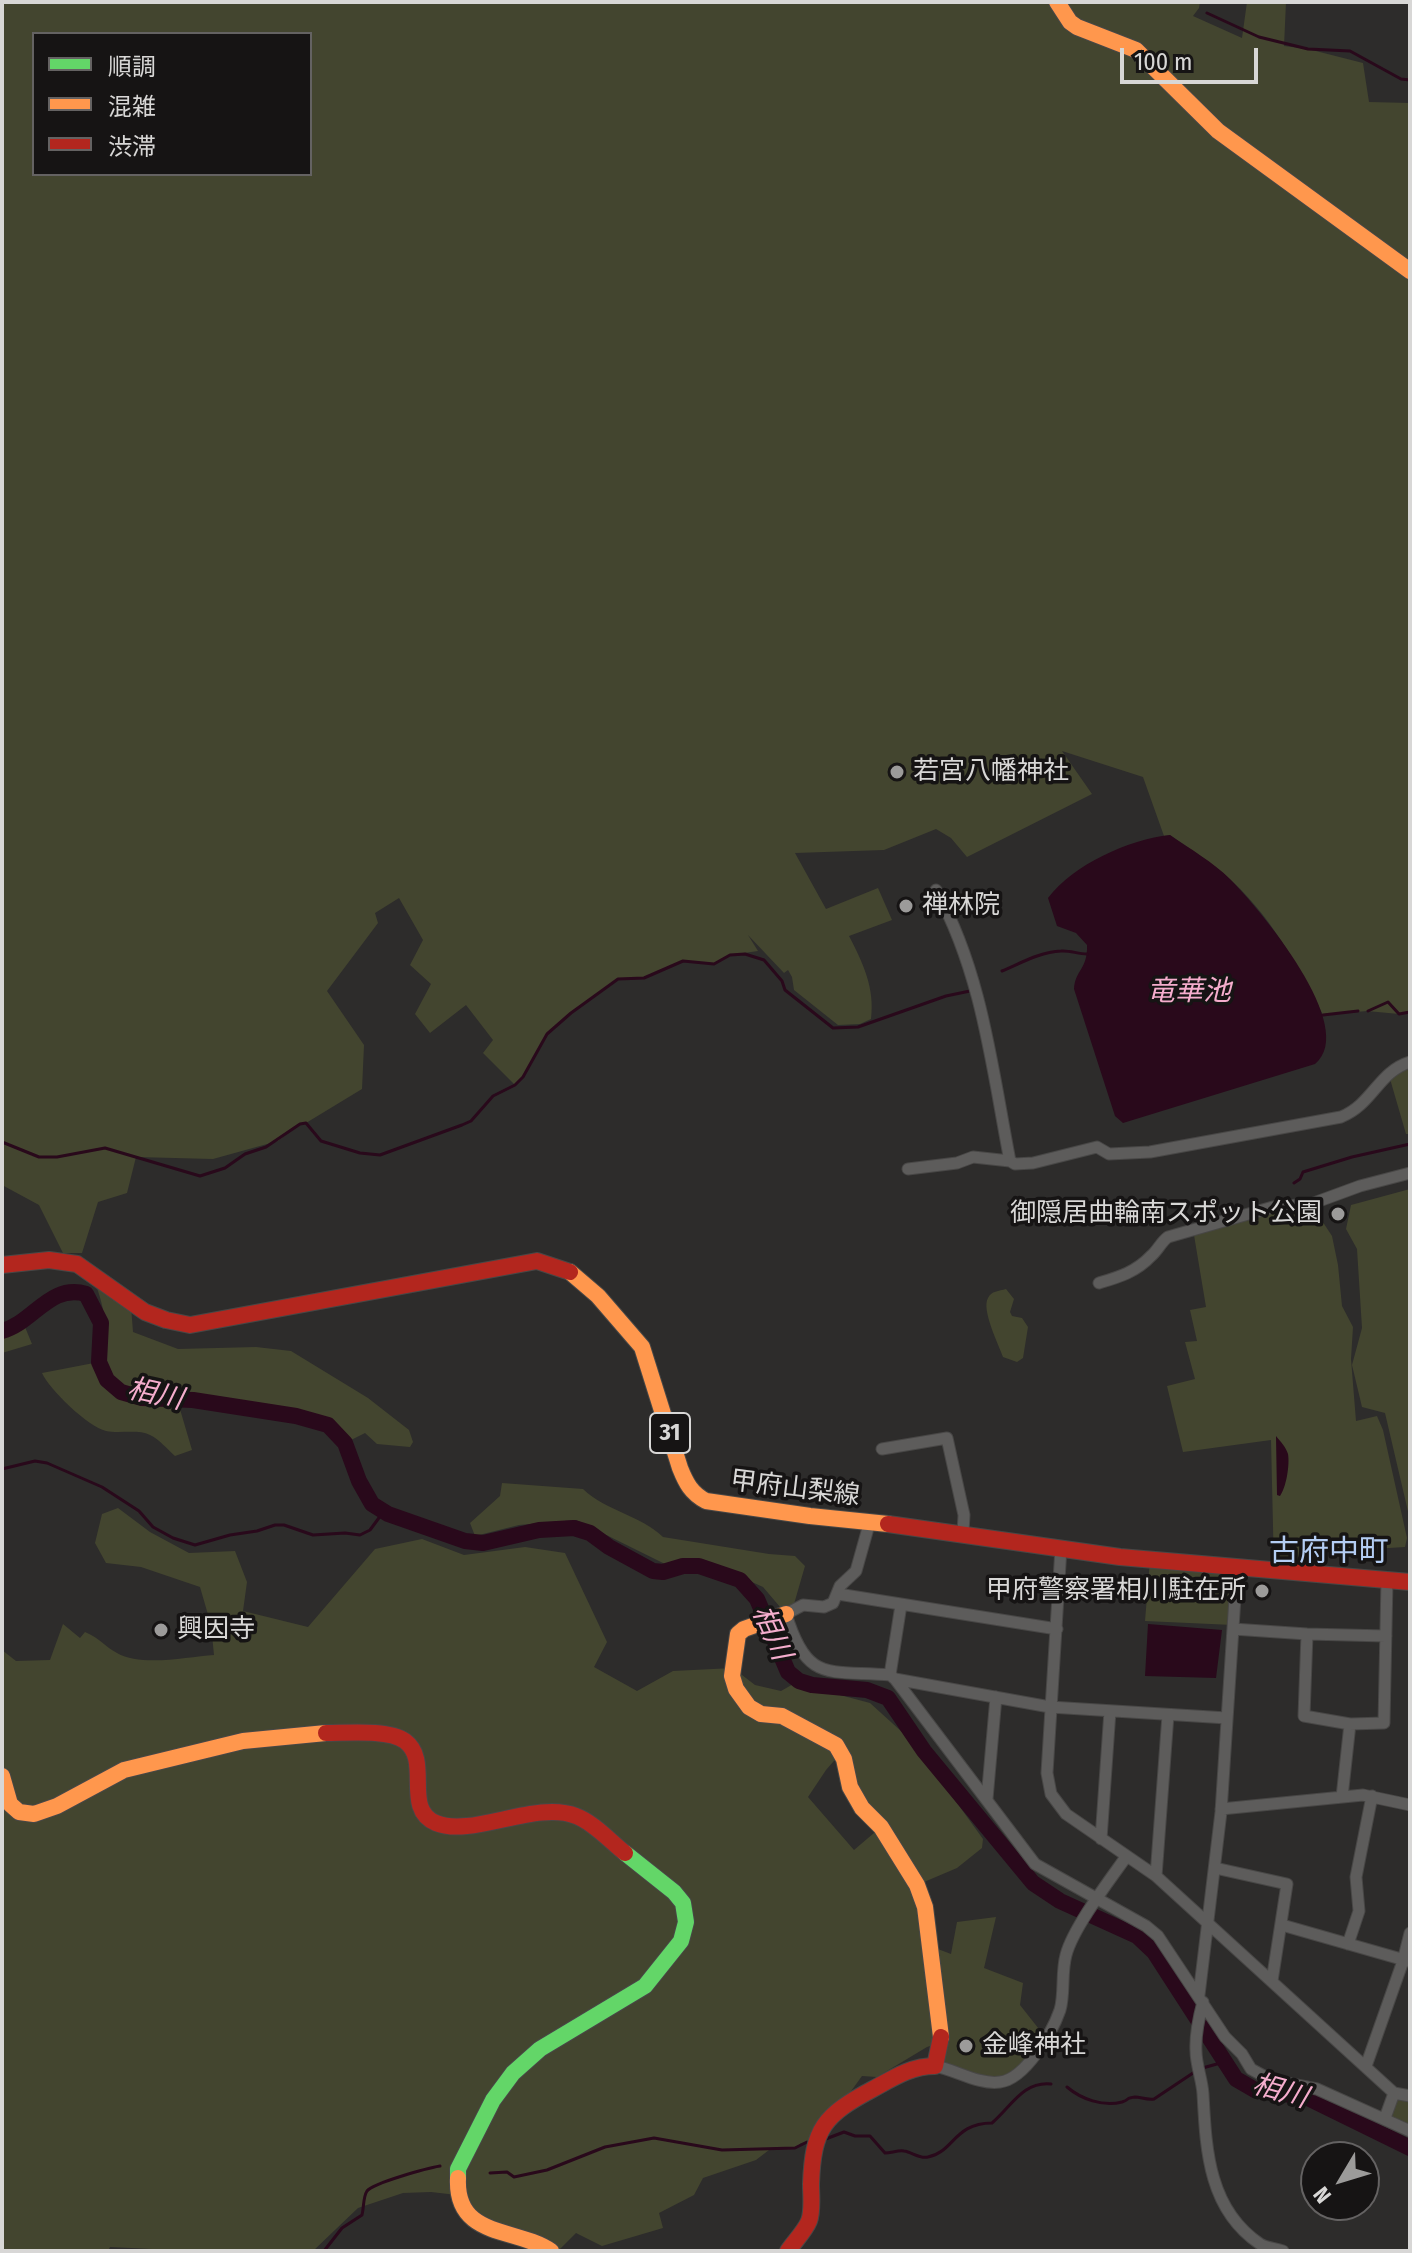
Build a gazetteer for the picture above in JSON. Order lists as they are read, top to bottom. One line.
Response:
{"streets":{"street":["31","甲府山梨線"]},"districts":["古府中町"],"water":["竜華池","相川"],"places":["若宮八幡神社","禅林院","御隠居曲輪南スポット公園","甲府警察署相川駐在所","興因寺","金峰神社"],"legend":["順調","混雑","渋滞"],"scale_bar":"100 m","north":"bottom left"}
